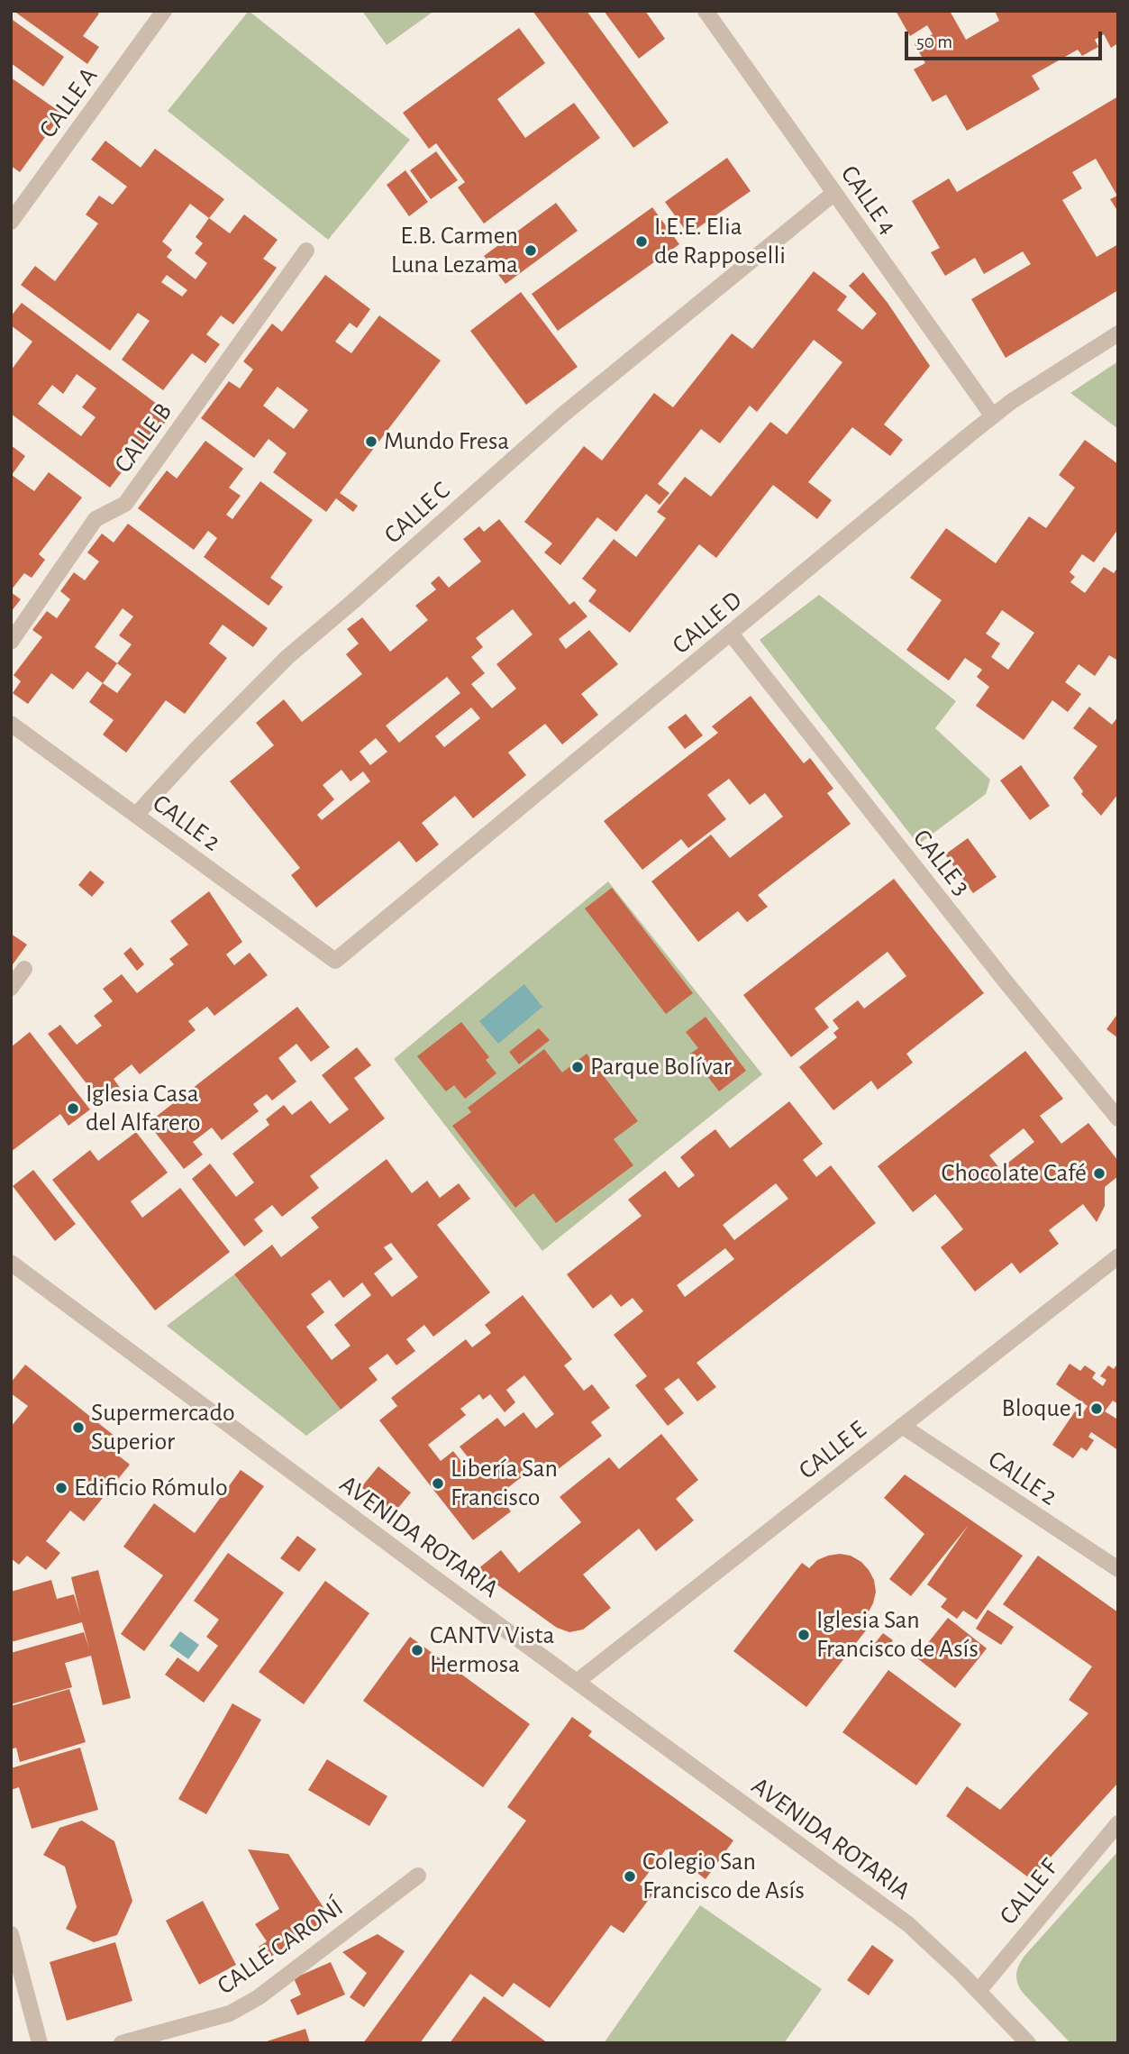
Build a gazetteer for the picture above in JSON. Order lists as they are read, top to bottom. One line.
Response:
{"streets":{"street":["CALLE A","CALLE 4","CALLE B","CALLE C","CALLE D","CALLE 2","CALLE 3","CALLE E","AVENIDA ROTARIA","CALLE F","CALLE CARONÍ"]},"crossings":[["CALLE 4","CALLE C"],["CALLE 4","CALLE D"],["CALLE C","CALLE 2"],["CALLE D","CALLE 2"],["CALLE D","CALLE 3"],["CALLE 2","CALLE E"],["CALLE E","AVENIDA ROTARIA"],["AVENIDA ROTARIA","CALLE F"]],"places":["I.E.E. Elia de Rapposelli","E.B. Carmen Luna Lezama","Mundo Fresa","Parque Bolívar","Iglesia Casa del Alfarero","Chocolate Café","Bloque 1","Supermercado Superior","Libería San Francisco","Edificio Rómulo","Iglesia San Francisco de Asís","CANTV Vista Hermosa","Colegio San Francisco de Asís"],"scale_bar":"50 m"}
